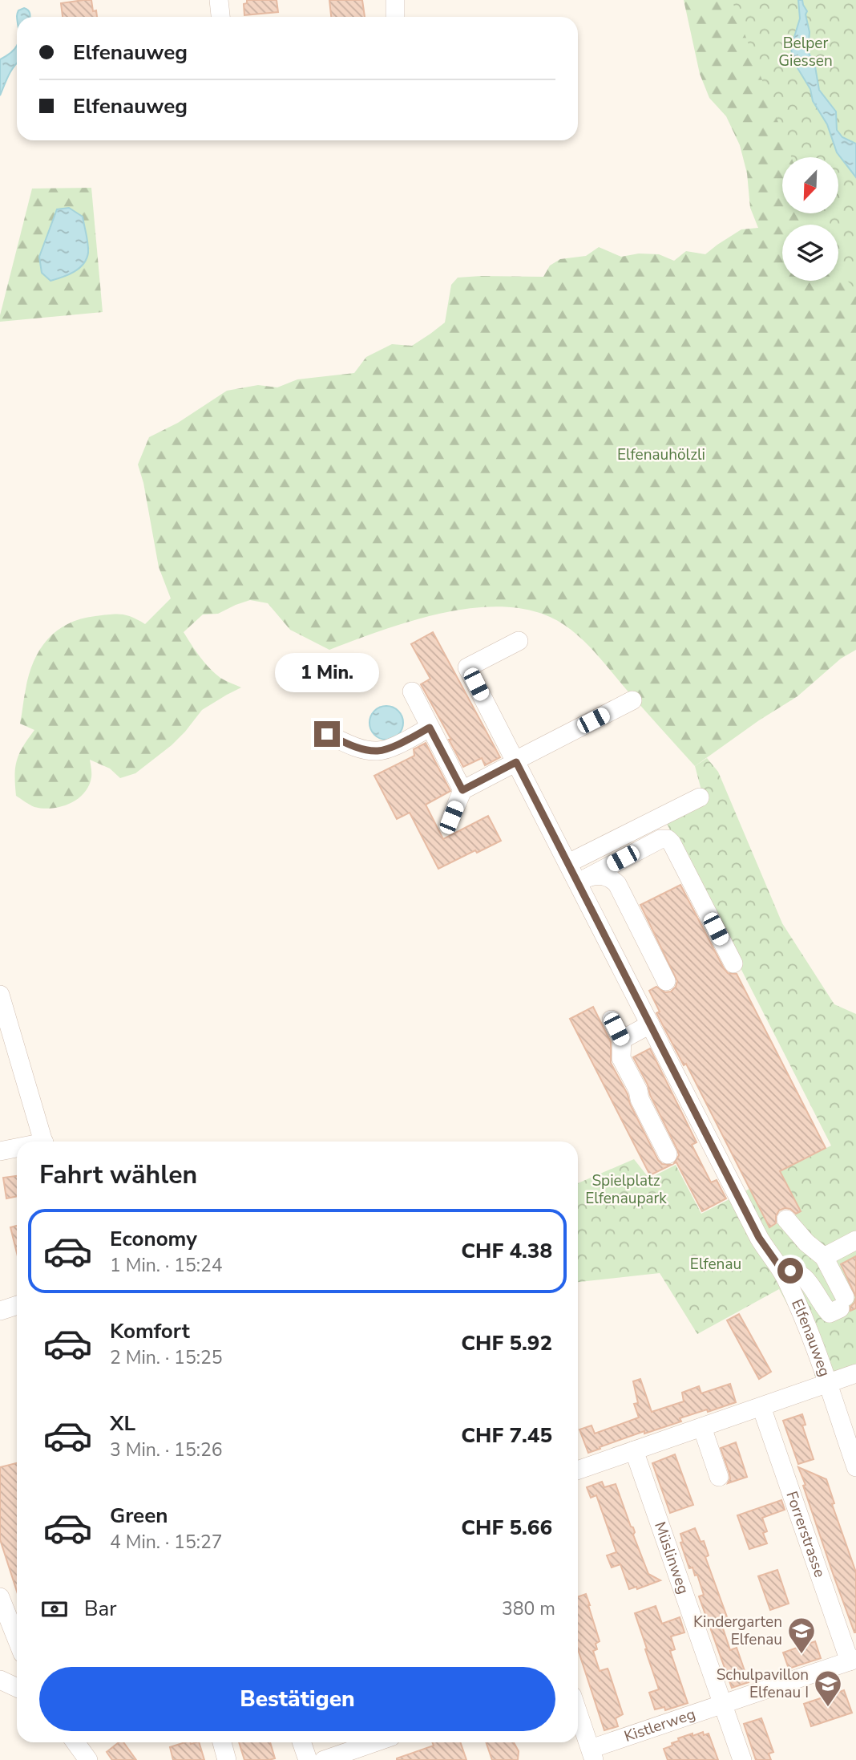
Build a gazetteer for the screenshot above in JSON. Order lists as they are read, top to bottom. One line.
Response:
{"streets":{"street":["Elfenauweg","Forrerstrasse","Müslinweg","Kistlerweg"]},"crossings":[["Forrerstrasse","Kistlerweg"],["Müslinweg","Kistlerweg"]],"parks":["Belper Giessen","Elfenauhölzli","Spielplatz Elfenaupark","Elfenau"],"places":{"school or university":["Kindergarten Elfenau","Schulpavillon Elfenau I"]},"north":"bottom left","page":{"banner":["Elfenauweg","Elfenauweg"],"bubble":"1 Min.","heading":"Fahrt wählen","list":[{"name":"Economy","note":"1 Min. · 15:24","value":"CHF 4.38"},{"name":"Komfort","note":"2 Min. · 15:25","value":"CHF 5.92"},{"name":"XL","note":"3 Min. · 15:26","value":"CHF 7.45"},{"name":"Green","note":"4 Min. · 15:27","value":"CHF 5.66"}],"pay":["Bar","380 m"],"buttons":"Bestätigen"}}
